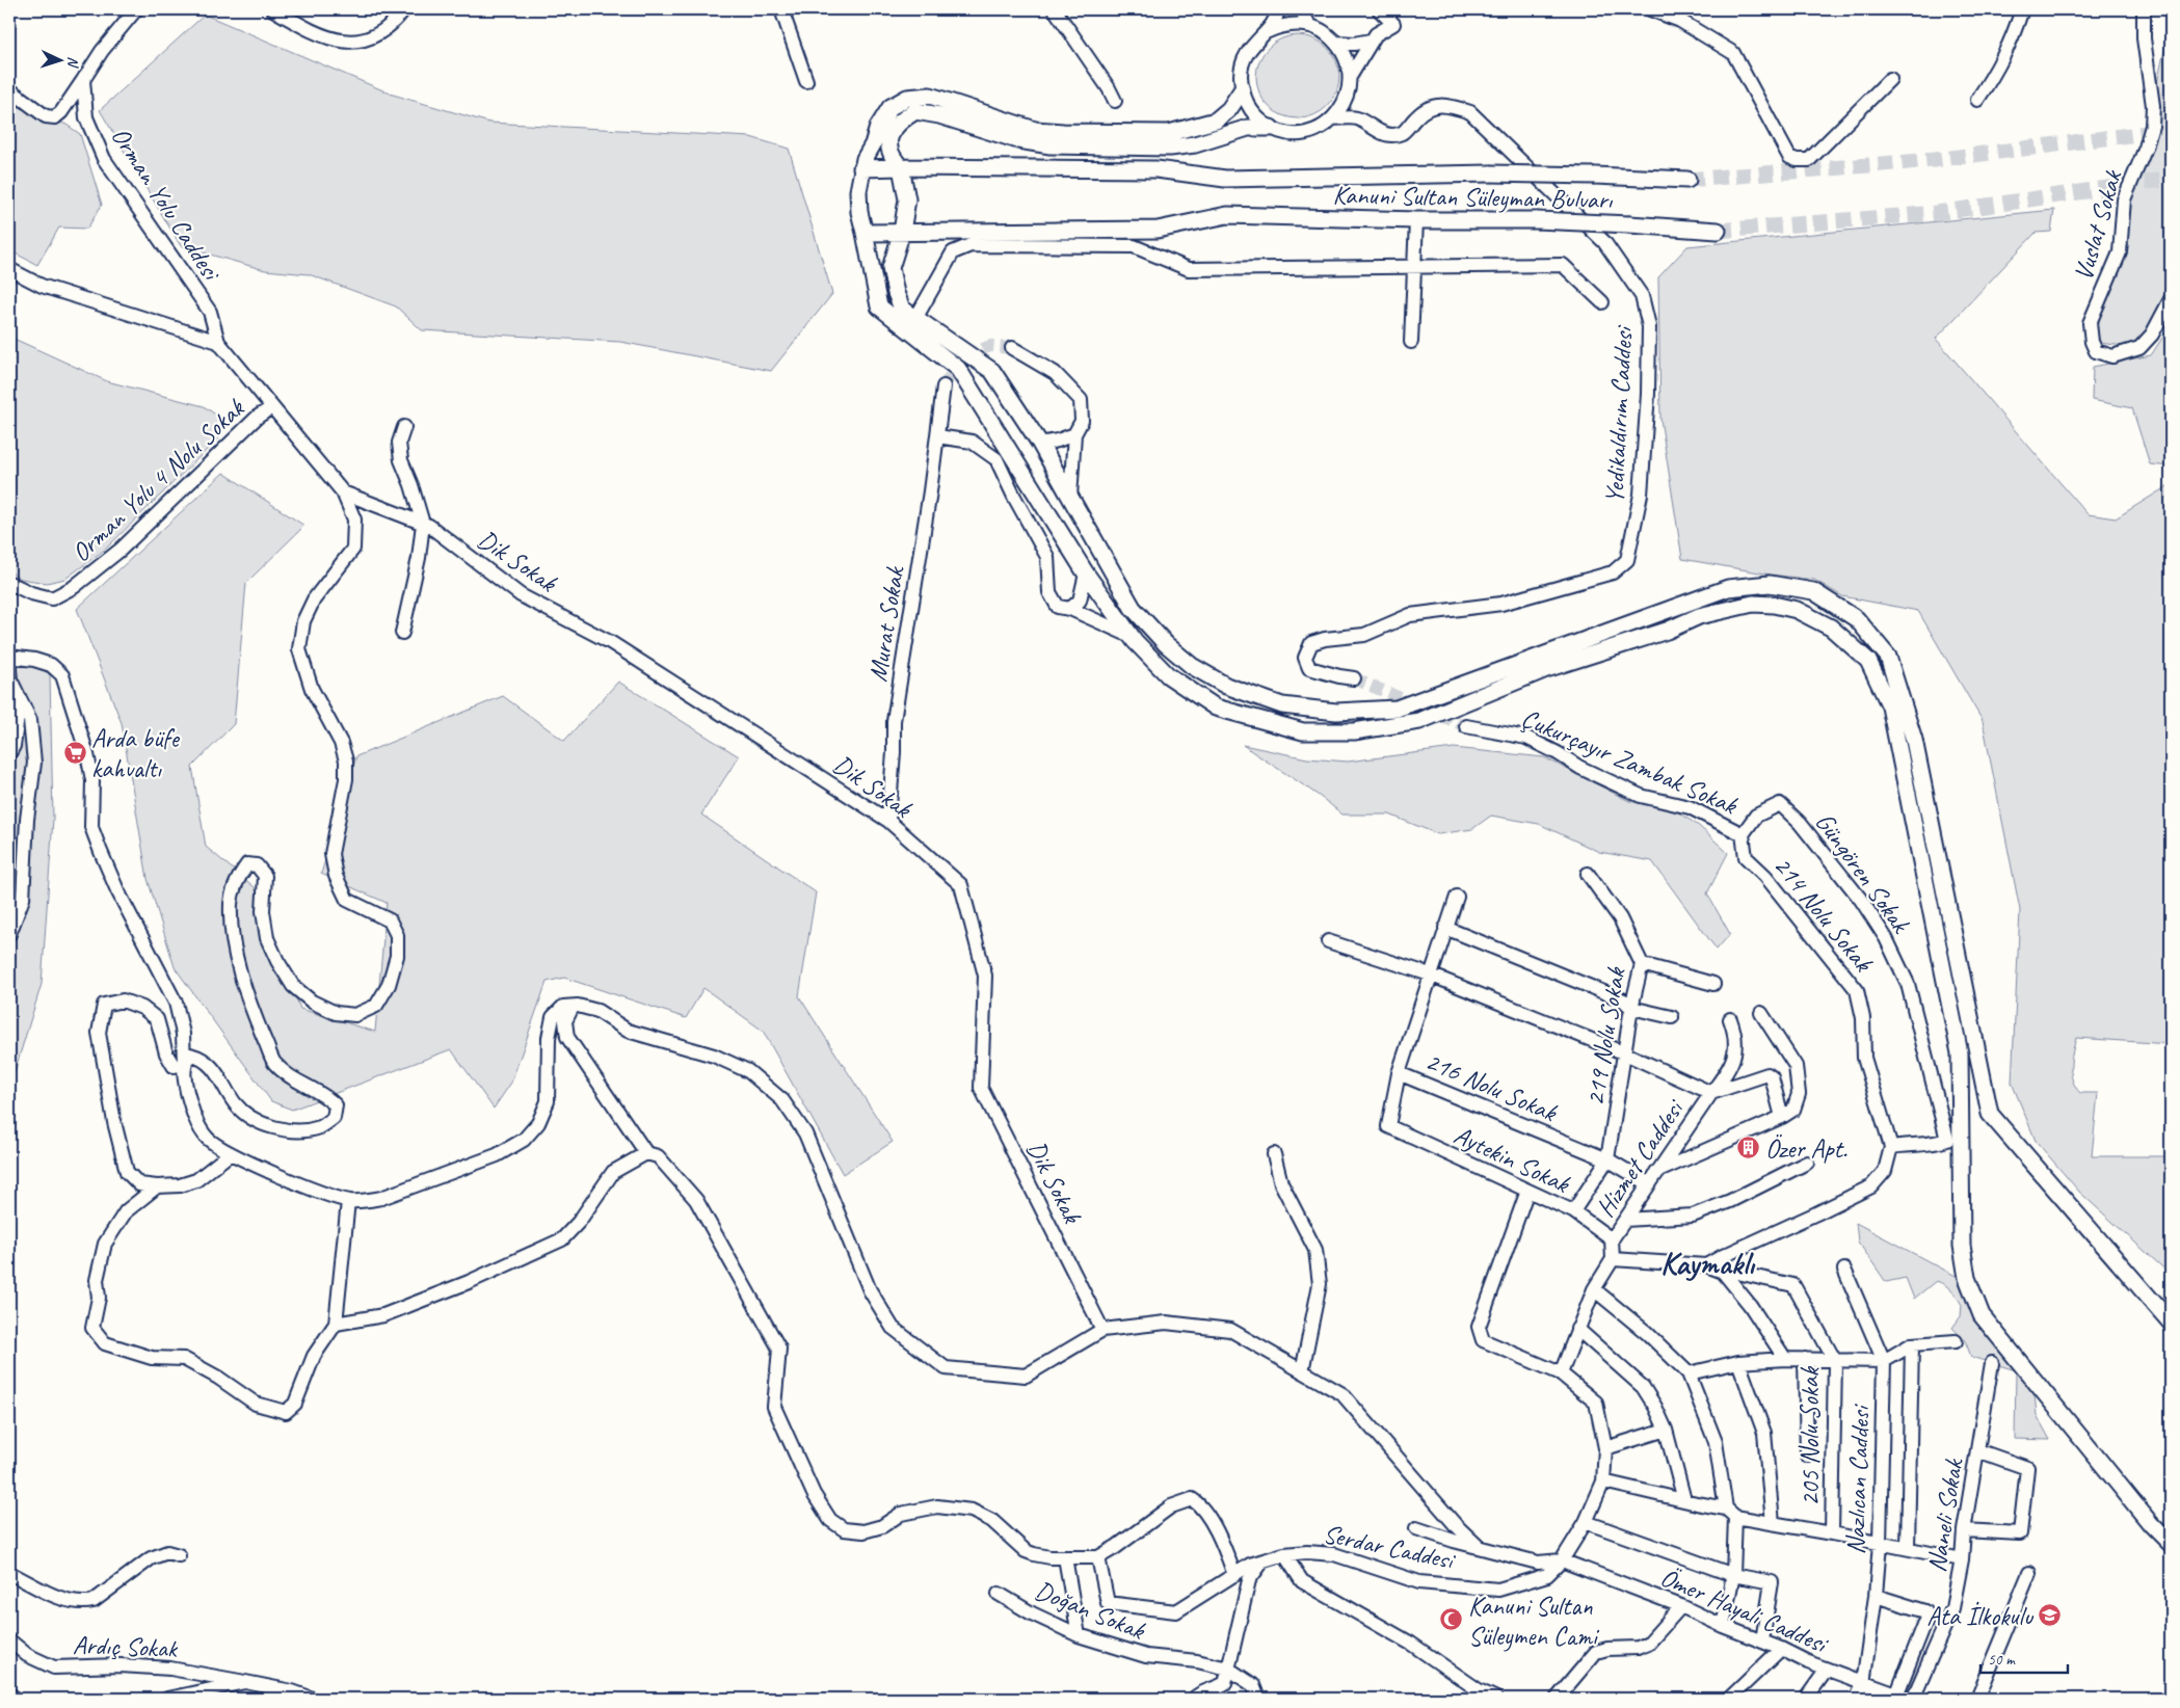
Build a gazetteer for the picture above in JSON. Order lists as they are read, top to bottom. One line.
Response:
{"streets":{"main road":["Kanuni Sultan Süleyman Bulvarı"],"street":["Orman Yolu Caddesi","Vuslat Sokak","Yedikaldırım Caddesi","Orman Yolu 4 Nolu Sokak","Dik Sokak","Murat Sokak","Çukurçayır Zambak Sokak","Güngören Sokak","214 Nolu Sokak","219 Nolu Sokak","216 Nolu Sokak","Aytekin Sokak","Hizmet Caddesi","205 Nolu Sokak","Nazlıcan Caddesi","Naneli Sokak","Serdar Caddesi","Doğan Sokak","Ömer Hayali Caddesi","Ardıç Sokak"]},"crossings":[["Dik Sokak","Murat Sokak"],["Çukurçayır Zambak Sokak","Güngören Sokak"],["Çukurçayır Zambak Sokak","214 Nolu Sokak"],["Güngören Sokak","214 Nolu Sokak"],["219 Nolu Sokak","216 Nolu Sokak"],["219 Nolu Sokak","Aytekin Sokak"],["216 Nolu Sokak","Aytekin Sokak"],["216 Nolu Sokak","Hizmet Caddesi"],["Aytekin Sokak","Hizmet Caddesi"],["Aytekin Sokak","Serdar Caddesi"],["Hizmet Caddesi","205 Nolu Sokak"],["Nazlıcan Caddesi","Ömer Hayali Caddesi"],["Serdar Caddesi","Ömer Hayali Caddesi"]],"districts":["Kaymaklı"],"places":{"supermarket":["Arda büfe kahvaltı"],"building":["Özer Apt."],"school or university":["Ata İlkokulu"],"mosque":["Kanuni Sultan Süleymen Cami"]},"scale_bar":"50 m","north":"right"}
